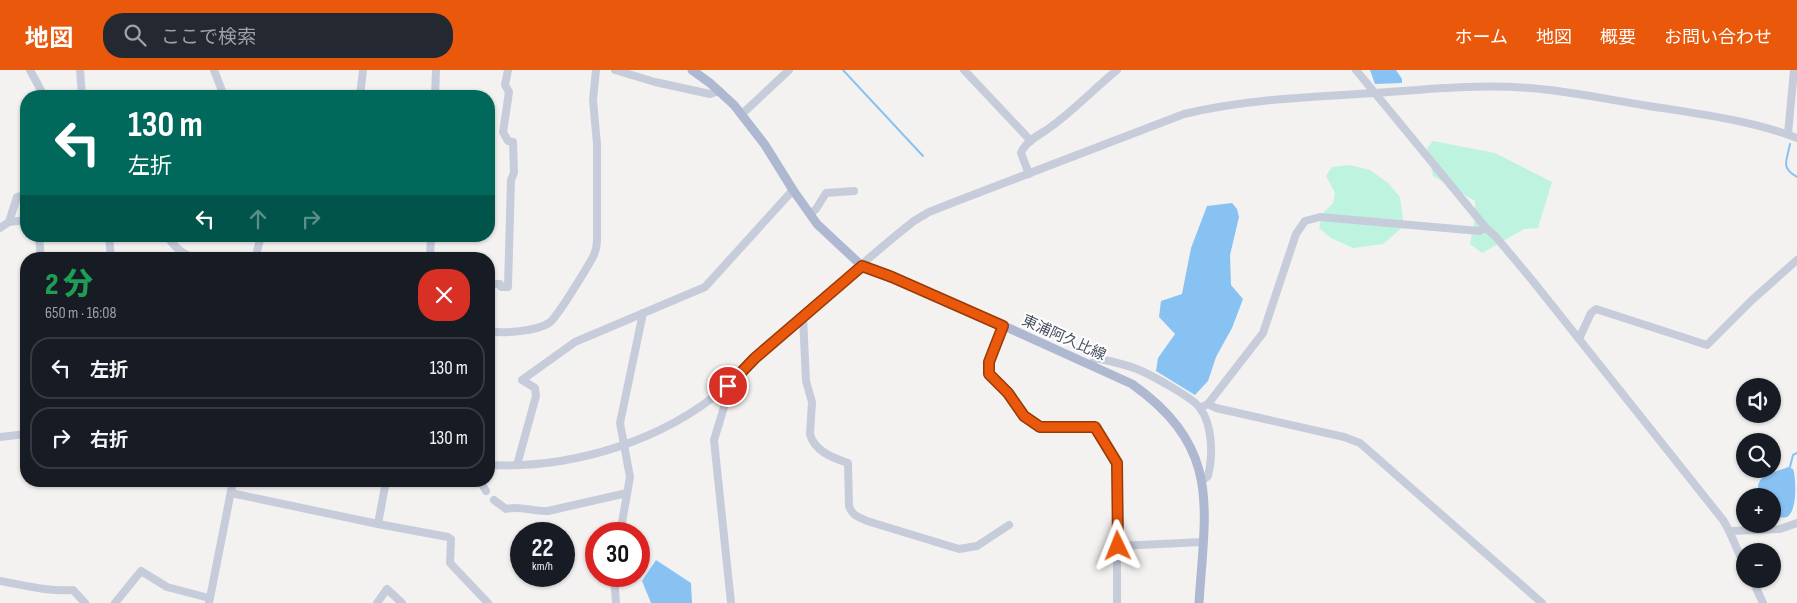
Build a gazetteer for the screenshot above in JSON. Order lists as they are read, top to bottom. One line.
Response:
{"streets":{"main road":["東浦阿久比線"]},"page":{"header":"地図","search":"ここで検索","nav":["ホーム","地図","概要","お問い合わせ"],"turn":["130 m","左折"],"heading":["2 分","650 m · 16:08"],"list":[{"name":"左折","value":"130 m"},{"name":"右折","value":"130 m"}],"map_buttons":["+","−"],"speed":"22 km/h","limit":"30"}}
